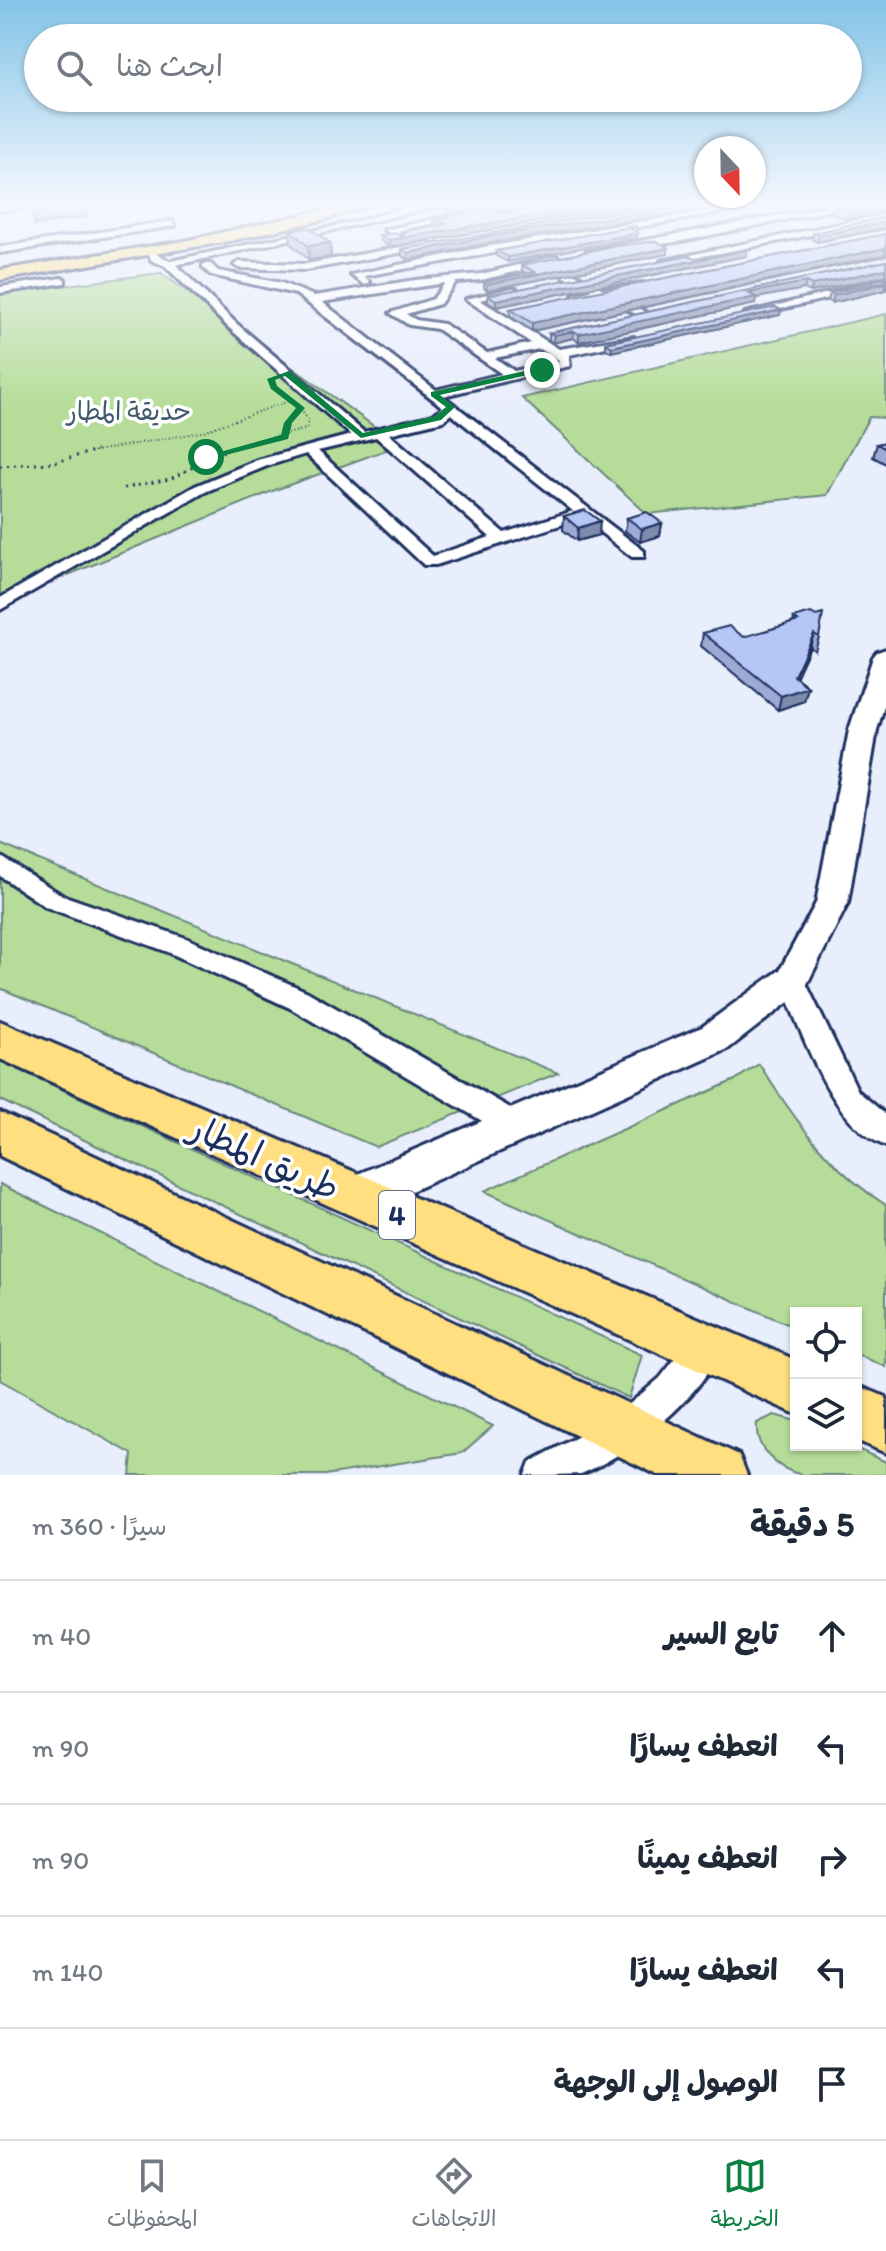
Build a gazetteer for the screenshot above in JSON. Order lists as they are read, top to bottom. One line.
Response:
{"streets":{"highway":["طريق المطار","4"]},"parks":["حديقة المطار"],"north":"bottom","page":{"search":"ابحث هنا","heading":["5 دقيقة","سيرًا · 360 m"],"list":[["تابع السير","40 m"],["انعطف يسارًا","90 m"],["انعطف يمينًا","90 m"],["انعطف يسارًا","140 m"],"الوصول إلى الوجهة"],"nav":["الخريطة","الاتجاهات","المحفوظات"]}}
